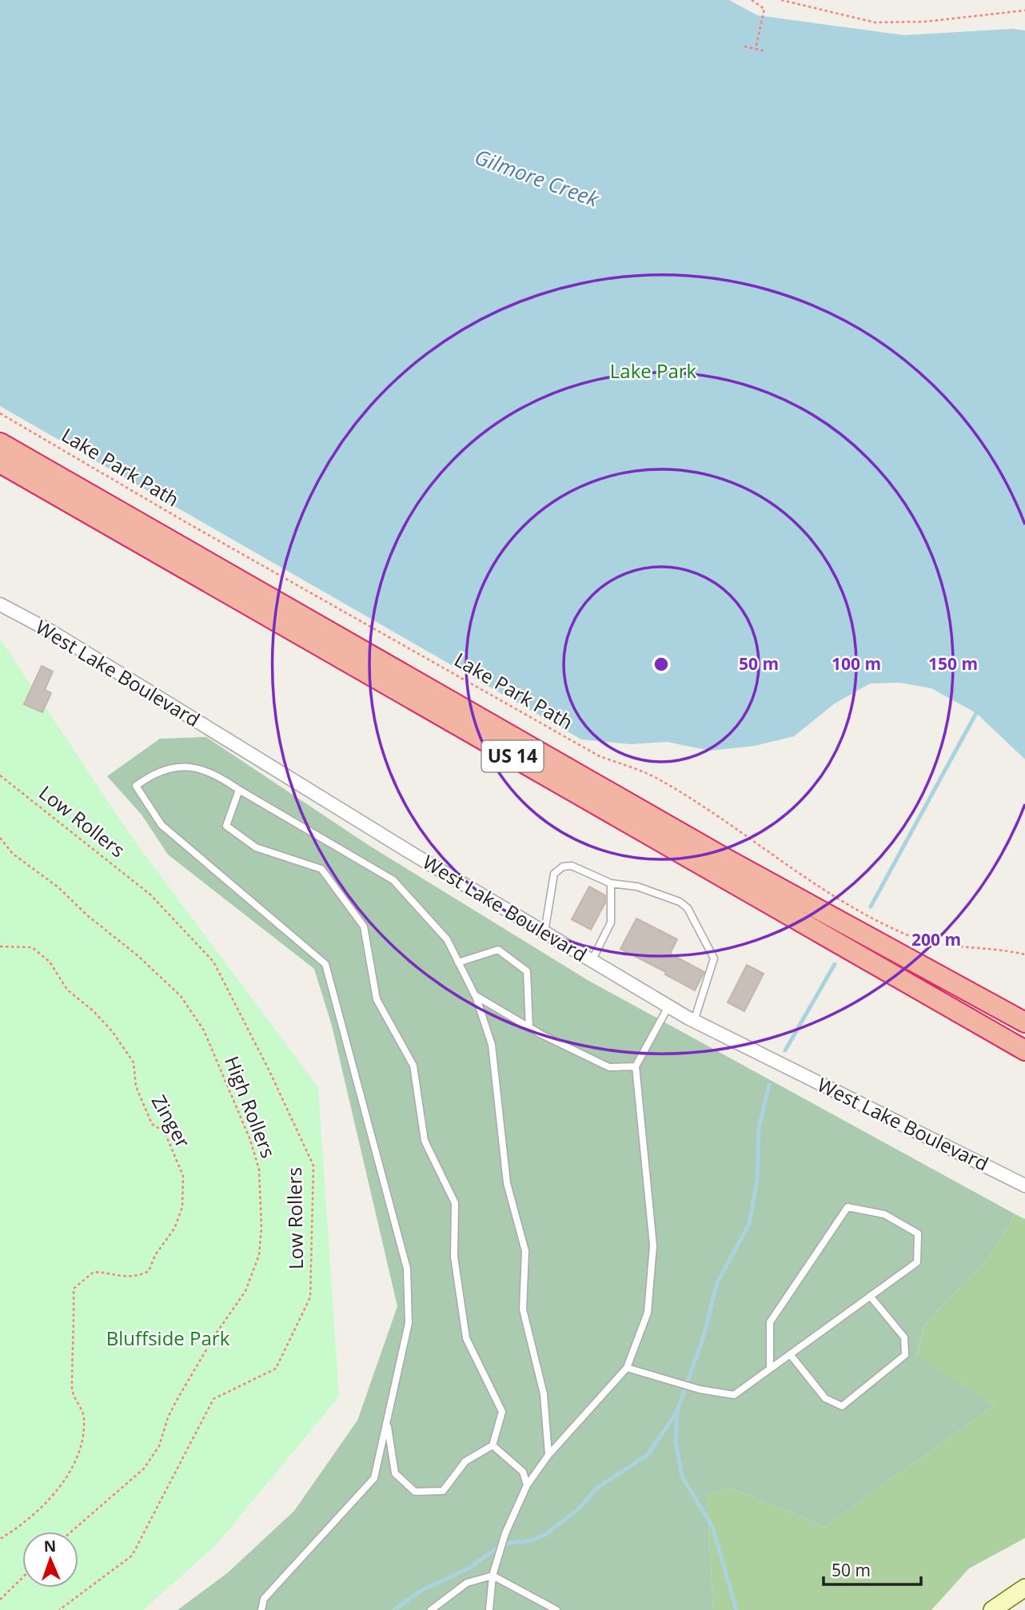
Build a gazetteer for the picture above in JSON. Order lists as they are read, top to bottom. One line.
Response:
{"streets":{"highway":["US 14"],"street":["West Lake Boulevard"],"path":["Lake Park Path","Low Rollers","High Rollers","Zinger"]},"water":["Gilmore Creek"],"parks":["Lake Park","Bluffside Park"],"scale_bar":"50 m","north":"top","rings":["50 m","100 m","150 m","200 m"]}
